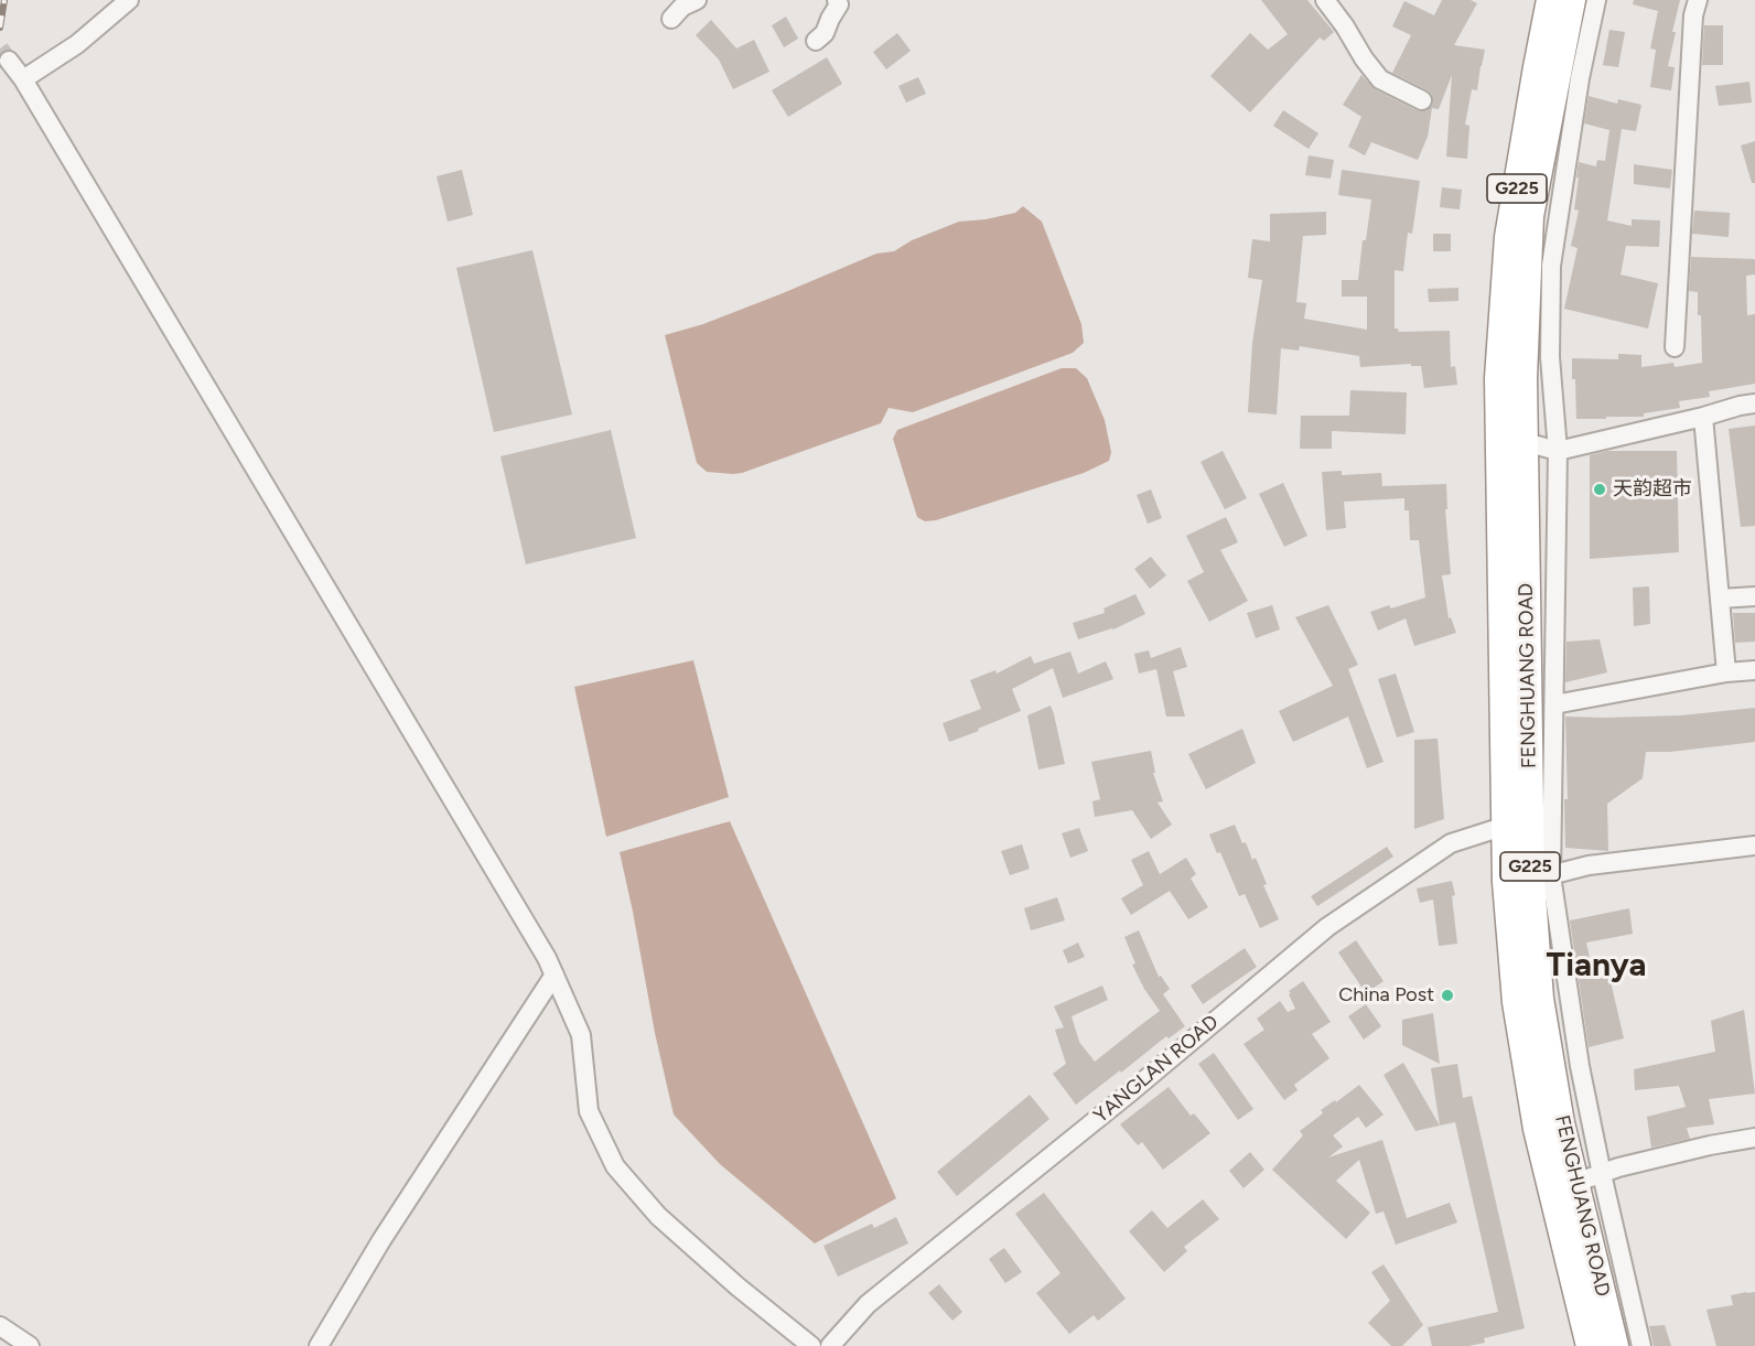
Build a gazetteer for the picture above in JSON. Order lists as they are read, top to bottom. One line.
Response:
{"streets":{"highway":["G225","FENGHUANG ROAD"],"street":["YANGLAN ROAD"]},"crossings":[["FENGHUANG ROAD","YANGLAN ROAD"]],"districts":["Tianya"],"places":["天韵超市","China Post"]}
